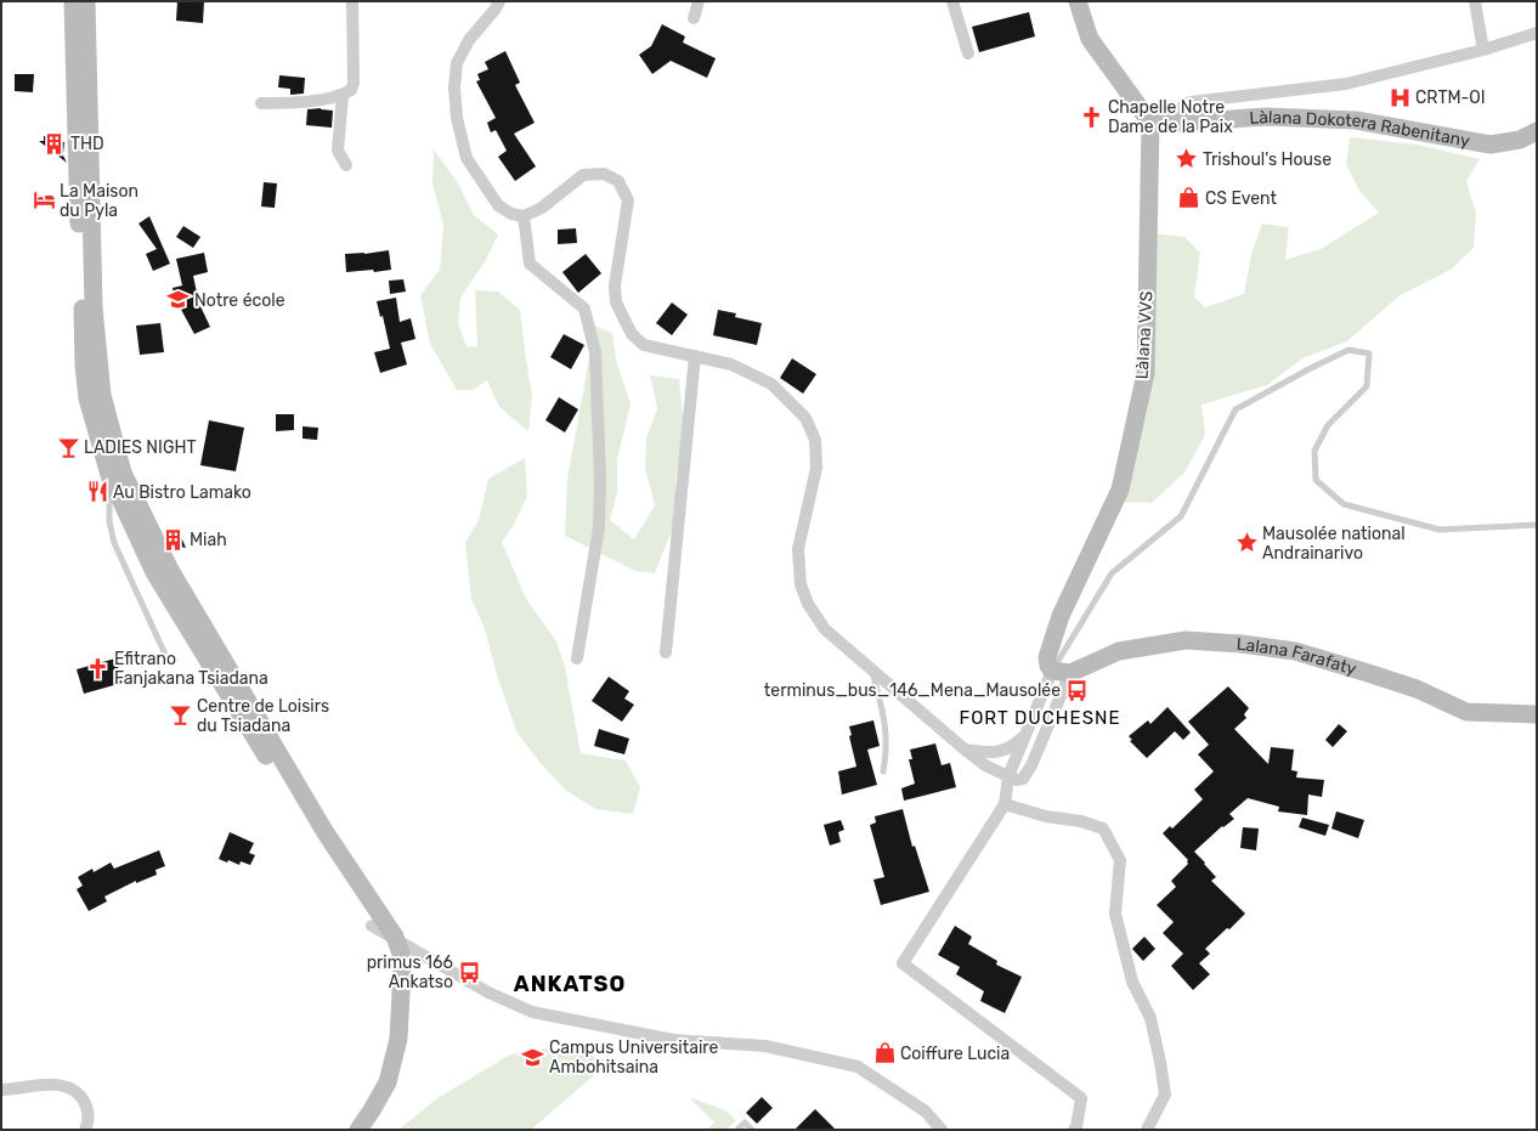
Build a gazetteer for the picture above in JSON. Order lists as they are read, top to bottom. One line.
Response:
{"streets":{"street":["Làlana Dokotera Rabenitany","Làlana VVS","Lalana Farafaty"]},"crossings":[["Làlana Dokotera Rabenitany","Làlana VVS"],["Làlana VVS","Lalana Farafaty"]],"districts":["FORT DUCHESNE","ANKATSO"],"places":{"hospital":["CRTM-OI"],"church":["Chapelle Notre Dame de la Paix","Efitrano Fanjakana Tsiadana"],"building":["THD","Miah"],"place":["Trishoul's House","Mausolée national Andrainarivo"],"shop":["CS Event","Coiffure Lucia"],"hotel":["La Maison du Pyla"],"school or university":["Notre école","Campus Universitaire Ambohitsaina"],"bar":["LADIES NIGHT","Centre de Loisirs du Tsiadana"],"restaurant":["Au Bistro Lamako"],"bus stop":["terminus_bus_146_Mena_Mausolée","primus 166 Ankatso"]}}
